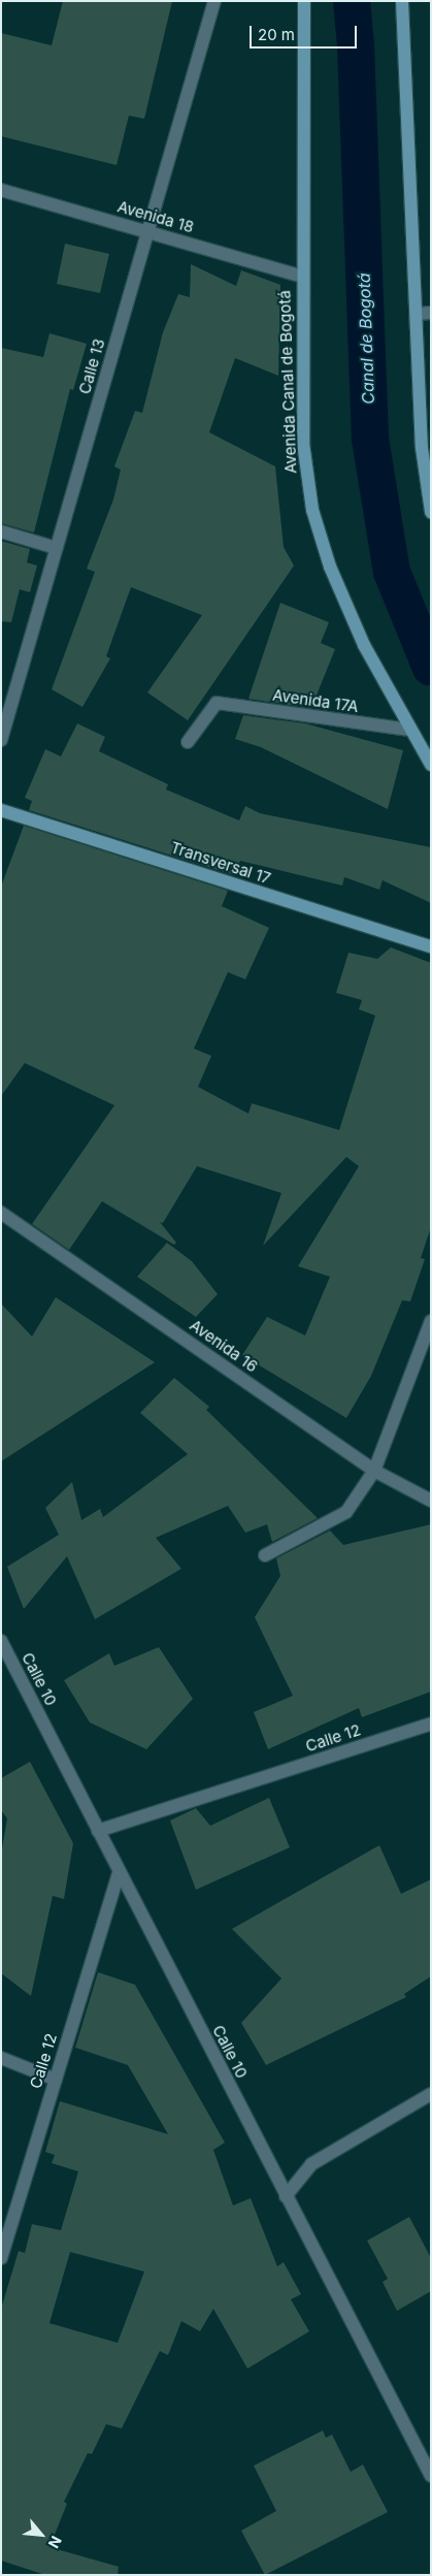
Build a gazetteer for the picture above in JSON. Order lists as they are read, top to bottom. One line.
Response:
{"streets":{"main road":["Avenida Canal de Bogotá","Transversal 17"],"street":["Avenida 18","Calle 13","Avenida 17A","Avenida 16","Calle 10","Calle 12"]},"crossings":[["Avenida 18","Calle 13"],["Avenida 18","Avenida Canal de Bogotá"],["Avenida Canal de Bogotá","Avenida 17A"],["Calle 10","Calle 12"]],"water":["Canal de Bogotá"],"scale_bar":"20 m","north":"bottom right"}
